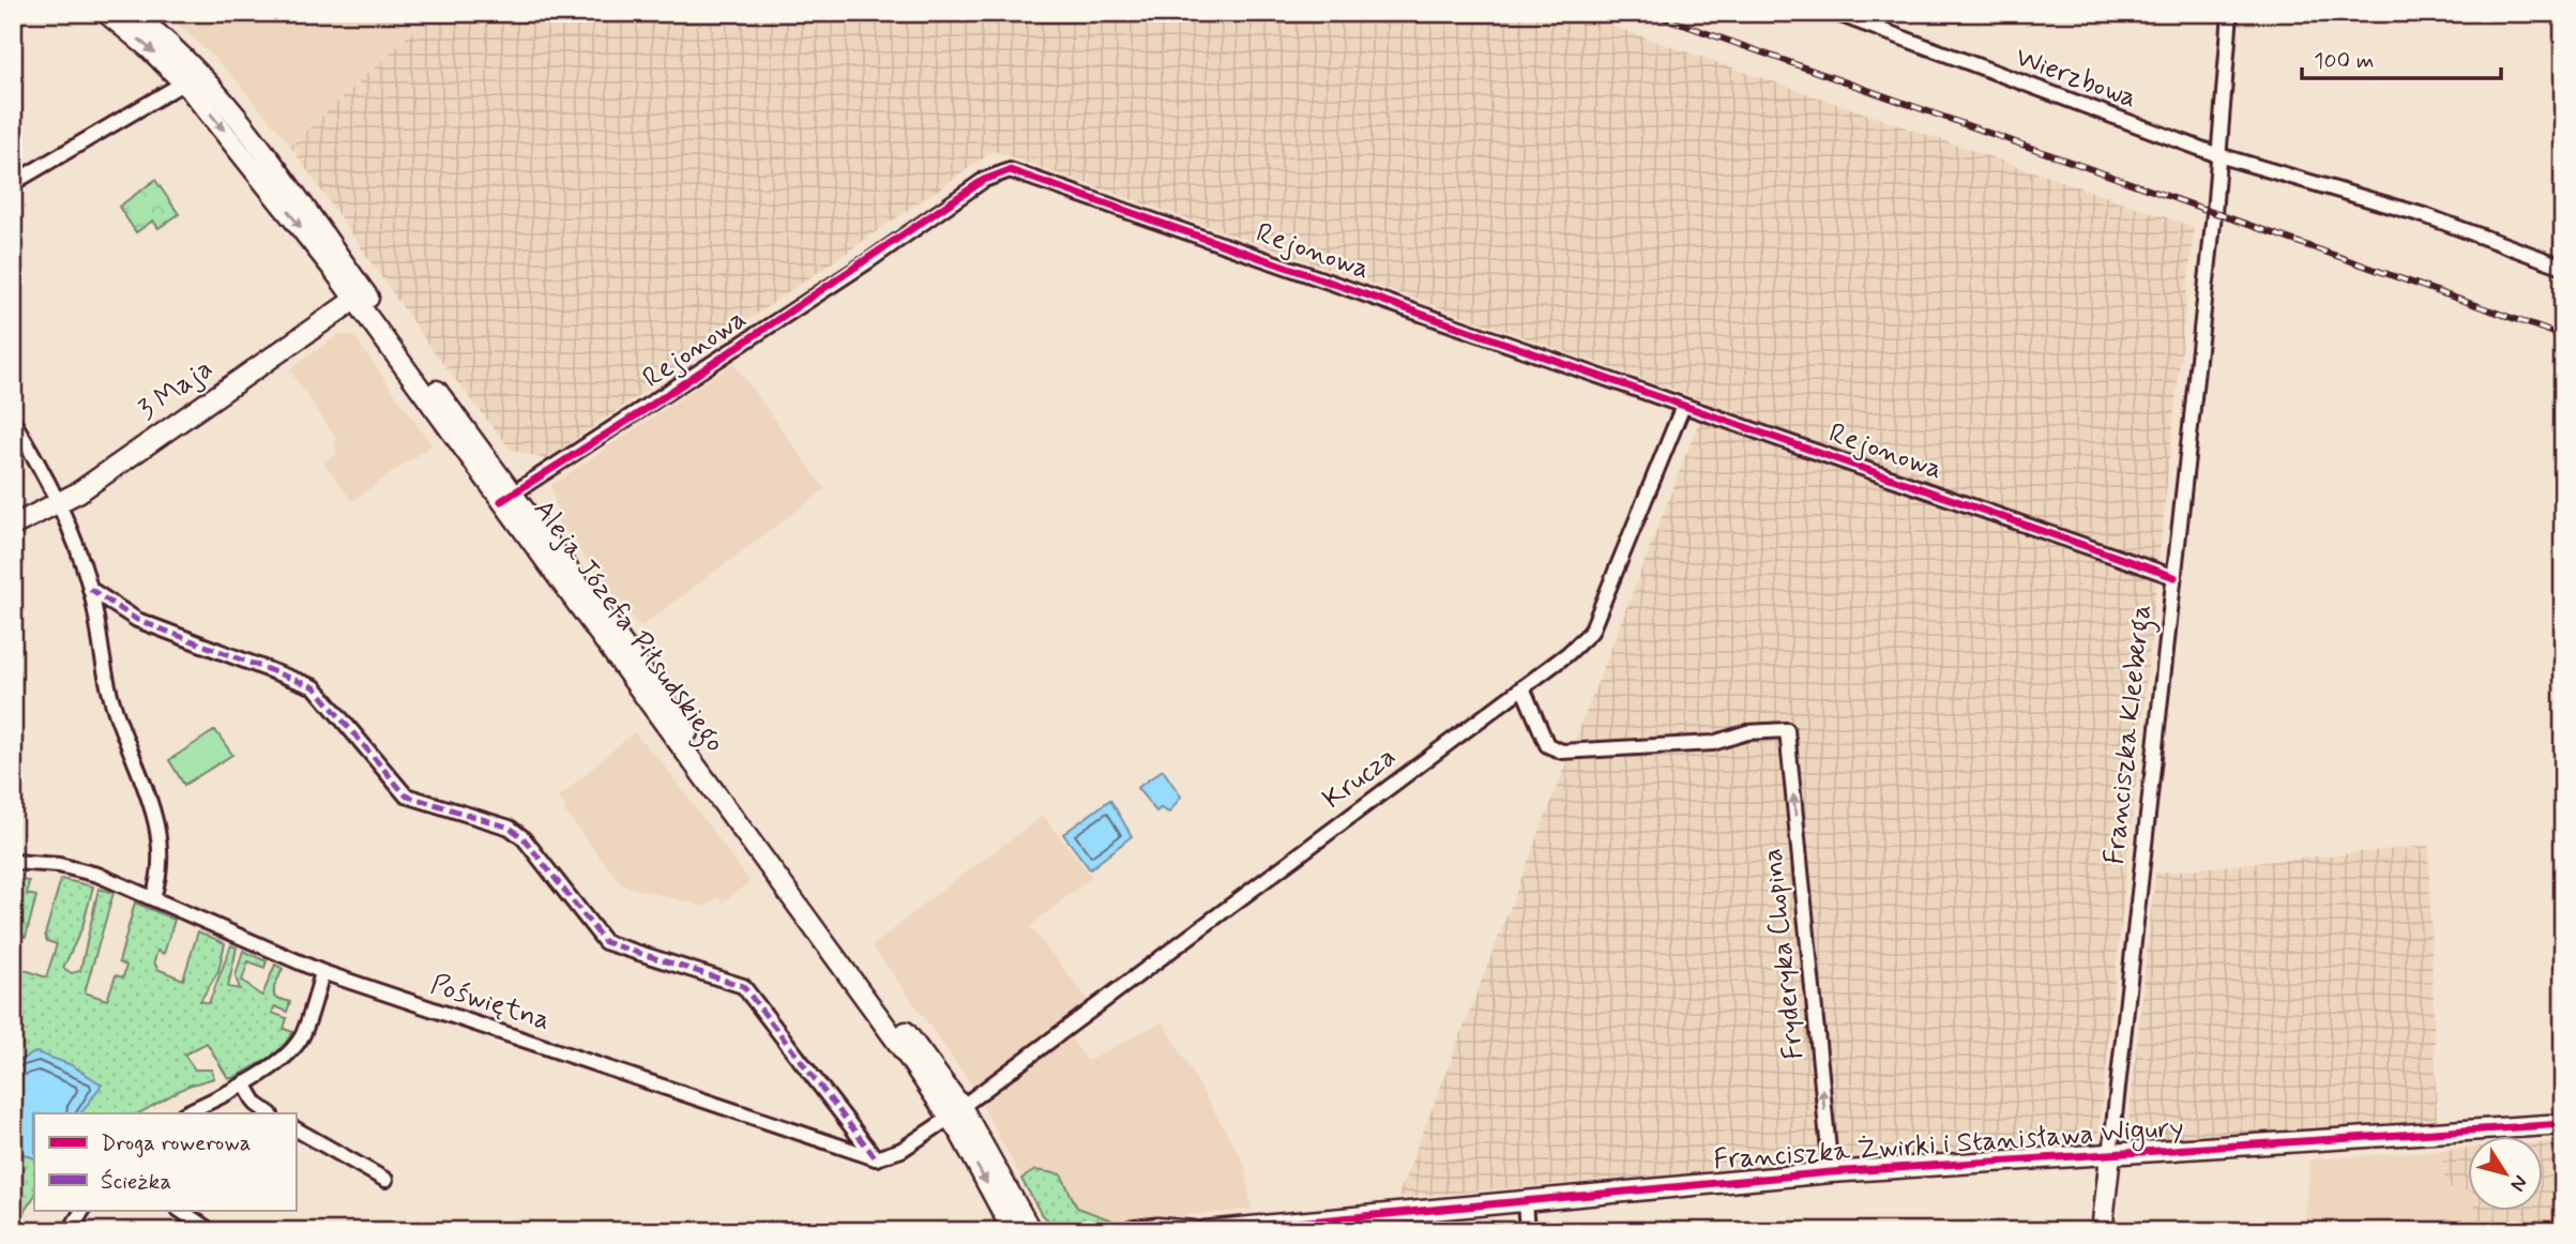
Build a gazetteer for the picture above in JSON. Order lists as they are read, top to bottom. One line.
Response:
{"streets":{"main road":["3 Maja","Aleja Józefa Piłsudskiego","Franciszka Kleeberga","Franciszka Żwirki i Stanisława Wigury"],"street":["Wierzbowa","Rejonowa","Krucza","Fryderyka Chopina","Poświętna"]},"crossings":[["Wierzbowa","Franciszka Kleeberga"],["Rejonowa","Aleja Józefa Piłsudskiego"],["Rejonowa","Franciszka Kleeberga"],["Rejonowa","Krucza"],["3 Maja","Aleja Józefa Piłsudskiego"],["Aleja Józefa Piłsudskiego","Krucza"],["Franciszka Kleeberga","Franciszka Żwirki i Stanisława Wigury"],["Krucza","Fryderyka Chopina"],["Fryderyka Chopina","Franciszka Żwirki i Stanisława Wigury"]],"legend":["Droga rowerowa","Ścieżka"],"scale_bar":"100 m","north":"bottom right"}
